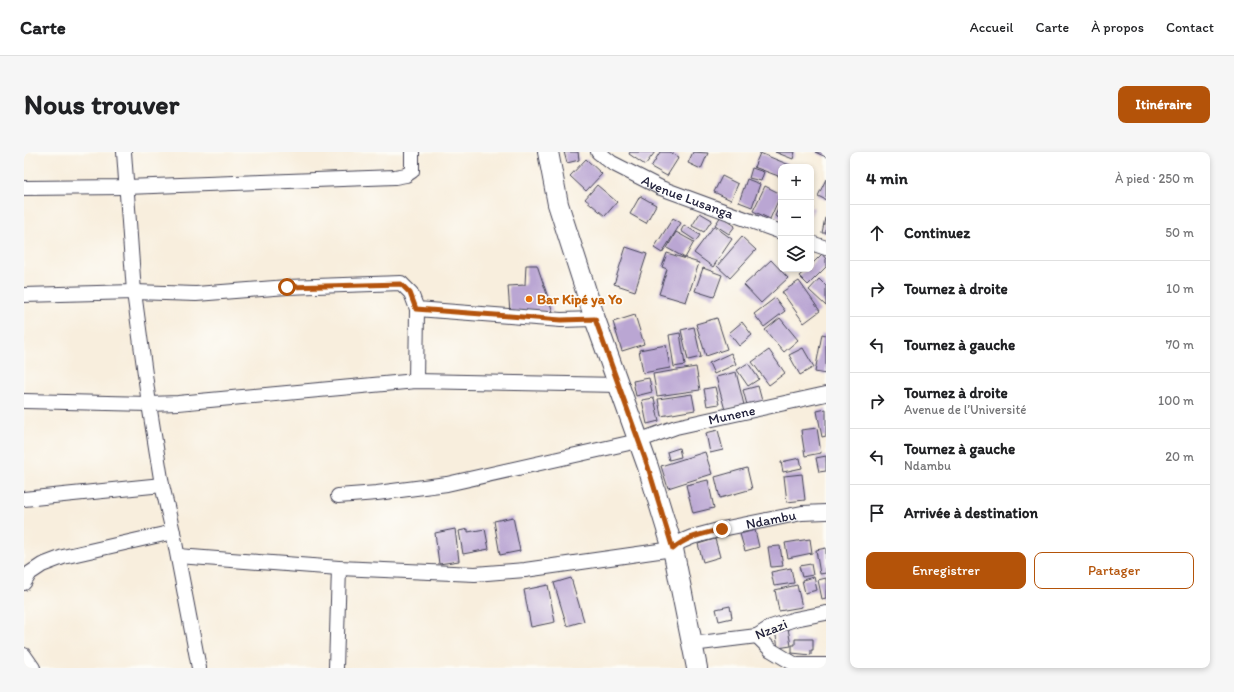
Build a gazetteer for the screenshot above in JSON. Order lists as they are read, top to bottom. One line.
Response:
{"streets":{"street":["Avenue Lusanga","Munene","Ndambu","Nzazi"]},"places":["Bar Kipé ya Yo"],"page":{"header":"Carte","nav":["Accueil","Carte","À propos","Contact"],"buttons":["Itinéraire",["Enregistrer","Partager"]],"title":"Nous trouver","heading":["4 min","À pied · 250 m"],"map_buttons":["+","−"],"list":[["Continuez","50 m"],["Tournez à droite","10 m"],["Tournez à gauche","70 m"],["Tournez à droite","Avenue de l’Université","100 m"],["Tournez à gauche","Ndambu","20 m"],"Arrivée à destination"]}}
